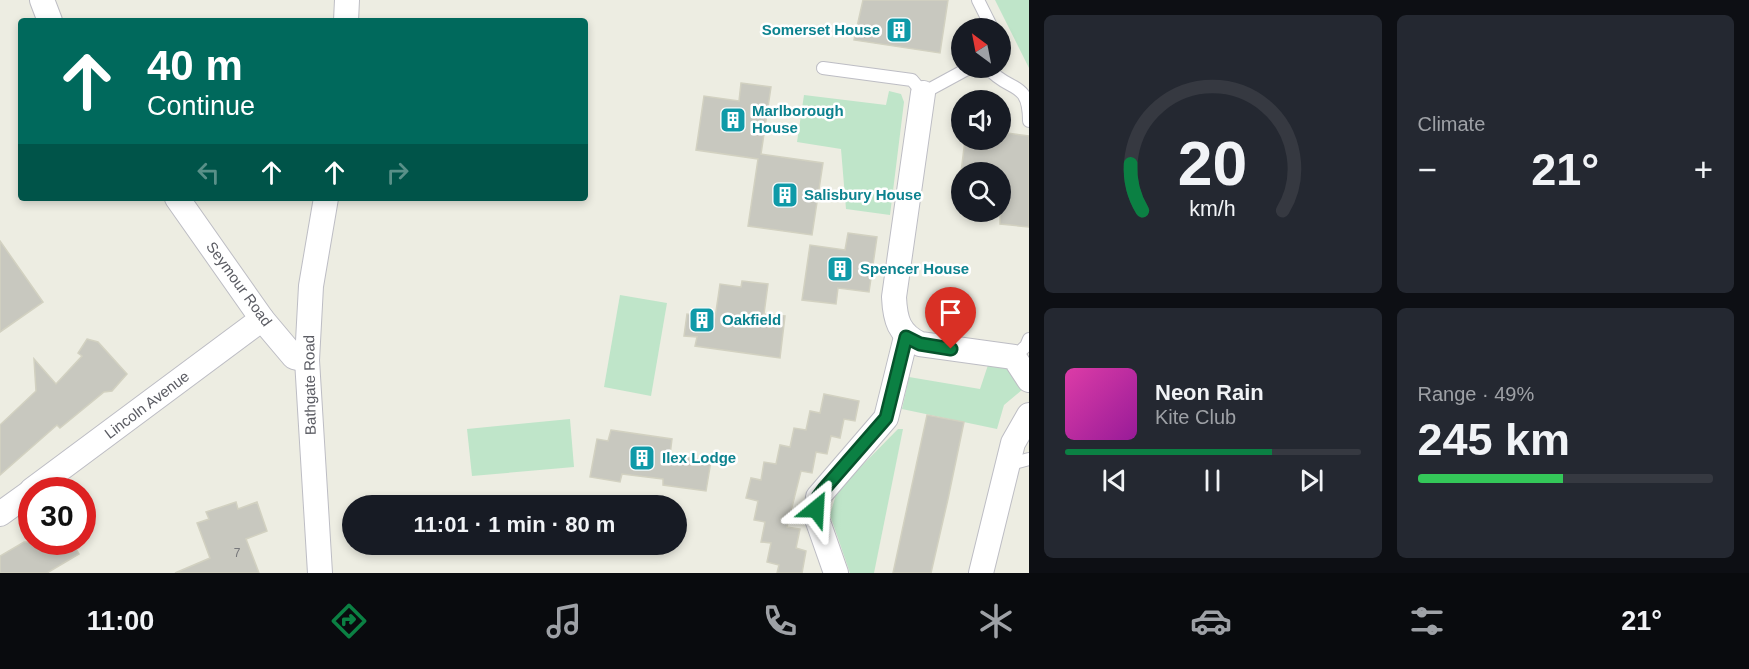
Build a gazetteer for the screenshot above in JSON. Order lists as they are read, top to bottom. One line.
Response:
{"streets":{"street":["Seymour Road","Bathgate Road","Lincoln Avenue"]},"crossings":[["Seymour Road","Bathgate Road"],["Seymour Road","Lincoln Avenue"]],"places":{"building":["Somerset House","Marlborough House","Salisbury House","Spencer House","Oakfield","Ilex Lodge"]},"house_numbers":["7"],"north":"top left","page":{"tile":["Climate",["Range · 49%","245 km"]],"turn":["40 m","Continue"],"heat":["−","21°","+"],"song":["Neon Rain","Kite Club"],"limit":"30","trip":"11:01 · 1 min · 80 m","tabs":["11:00","21°"],"gauge":["20","km/h"]}}
